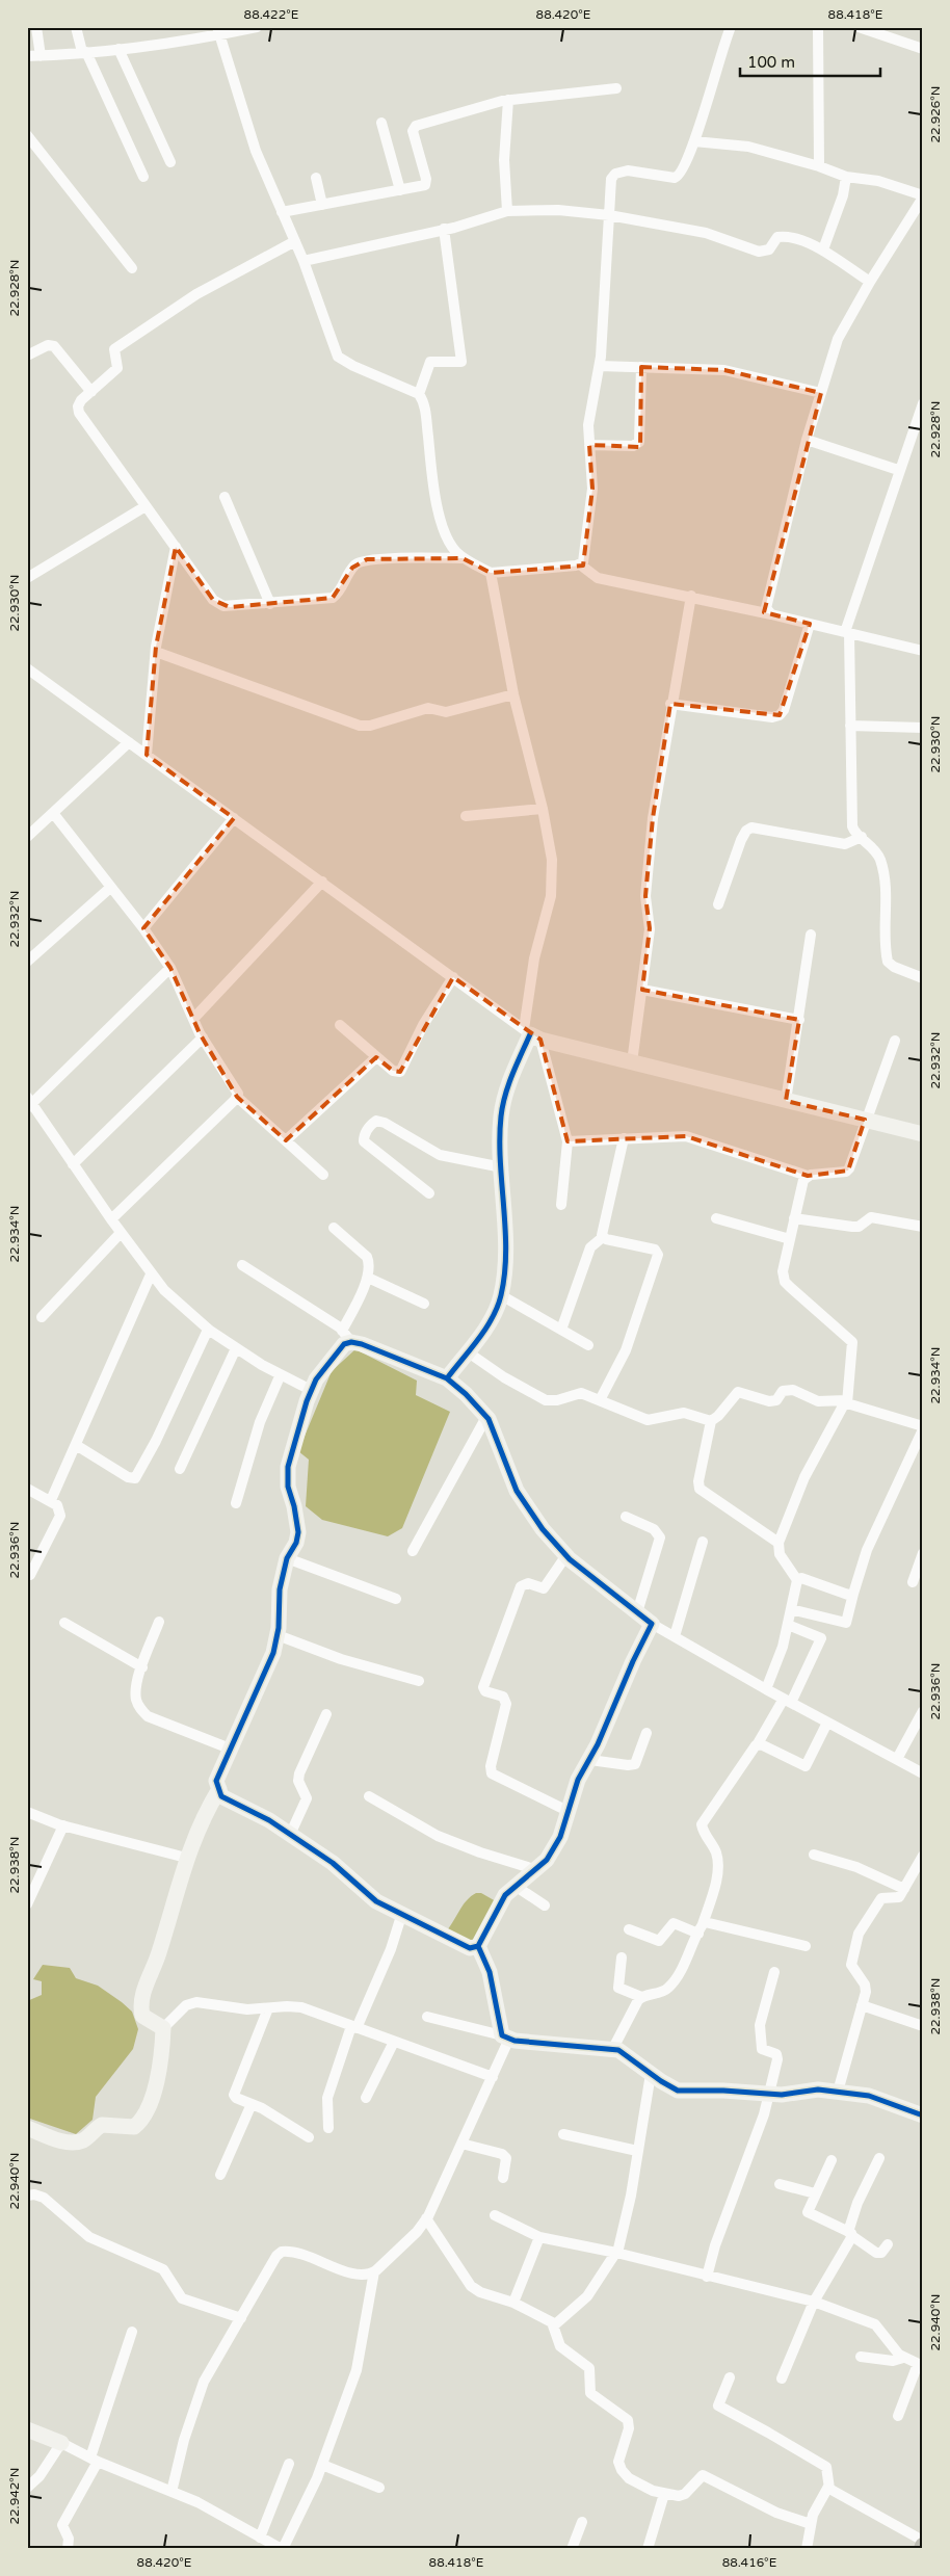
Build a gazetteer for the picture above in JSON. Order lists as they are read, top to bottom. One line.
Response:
{"scale_bar":"100 m","coordinates":["88.422°E","88.420°E","88.418°E","22.926°N","22.928°N","22.930°N","22.932°N","22.934°N","22.936°N","22.938°N","22.940°N","22.942°N","88.416°E"]}
